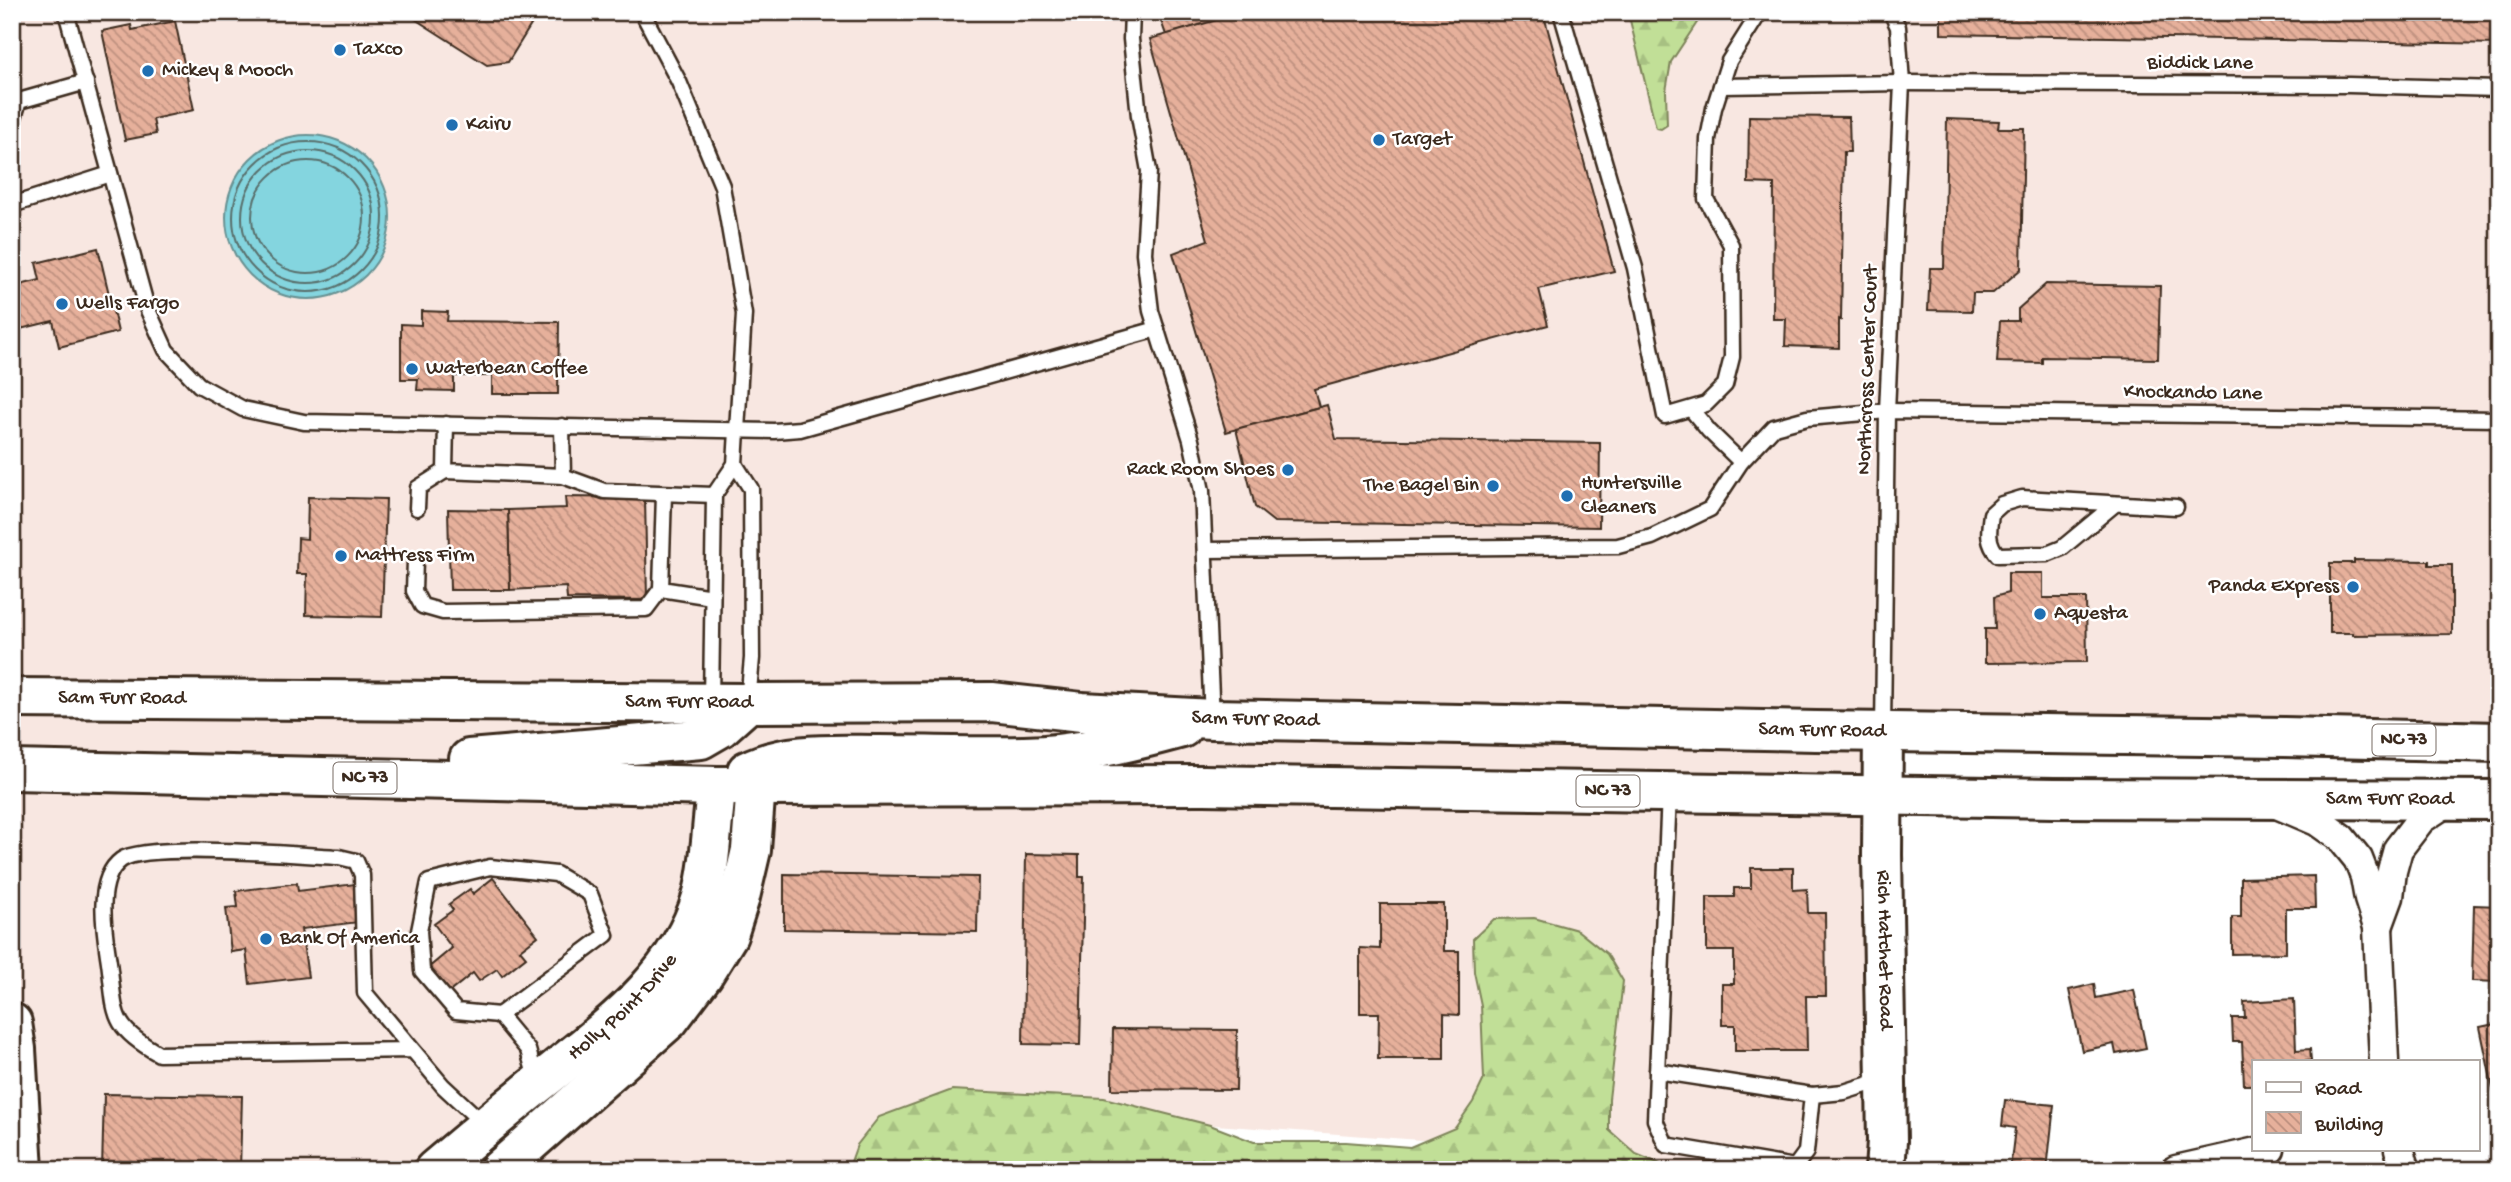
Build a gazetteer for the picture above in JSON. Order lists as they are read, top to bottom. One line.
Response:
{"streets":{"main road":["Sam Furr Road","NC 73","Rich Hatchet Road","Holly Point Drive"],"lane":["Biddick Lane","Northcross Center Court","Knockando Lane"]},"crossings":[["Biddick Lane","Northcross Center Court"],["Northcross Center Court","Knockando Lane"],["Northcross Center Court","Sam Furr Road"],["Northcross Center Court","Rich Hatchet Road"],["Sam Furr Road","Rich Hatchet Road"],["Sam Furr Road","Holly Point Drive"]],"places":["Taxco","Mickey & Mooch","Kairu","Target","Wells Fargo","Waterbean Coffee","Rack Room Shoes","The Bagel Bin","Huntersville Cleaners","Mattress Firm","Panda Express","Aquesta","Bank Of America"],"legend":["Road","Building"]}
